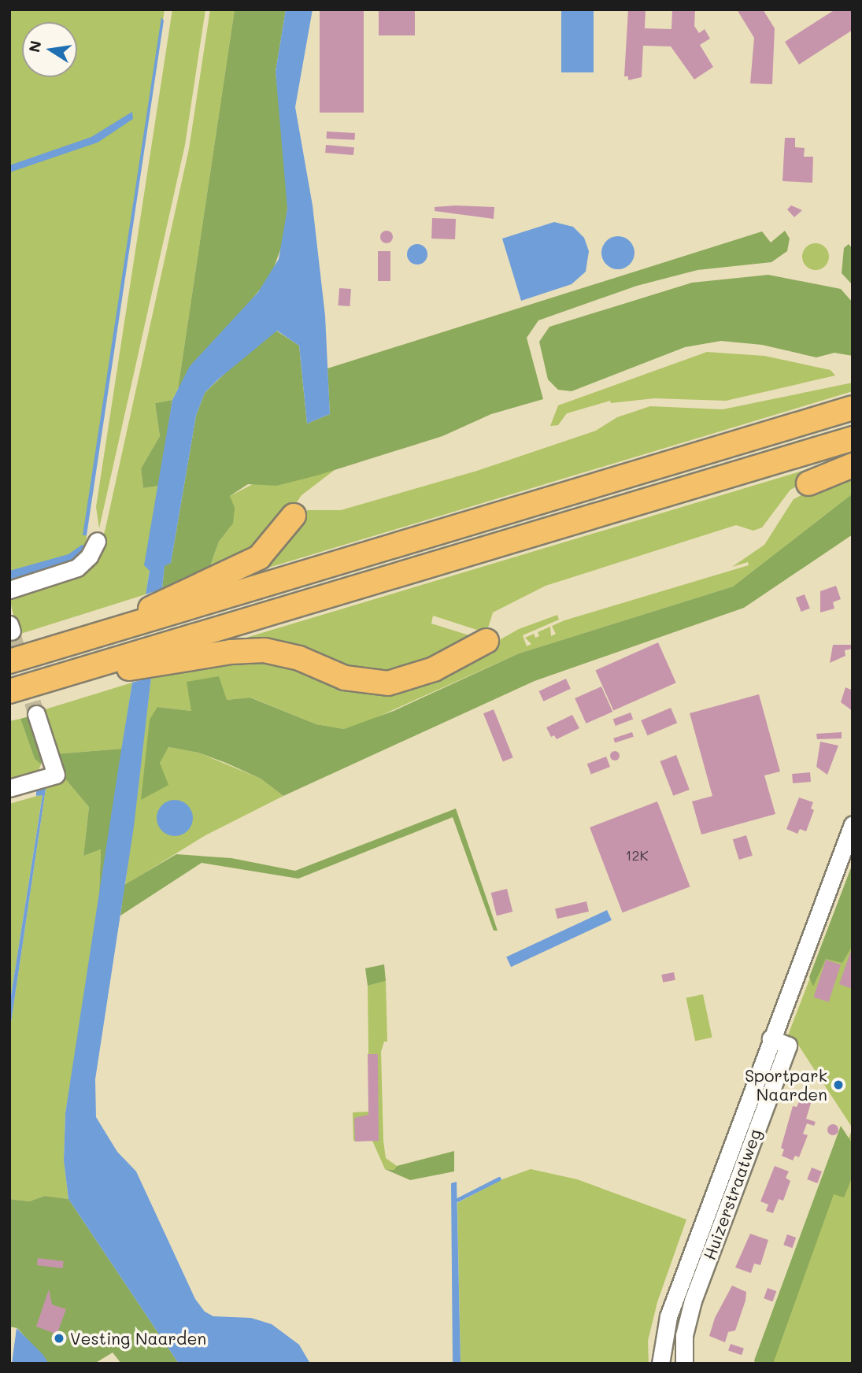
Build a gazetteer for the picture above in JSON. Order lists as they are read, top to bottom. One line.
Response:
{"streets":{"street":["Huizerstraatweg"]},"places":["Sportpark Naarden","Vesting Naarden"],"house_numbers":["12K"],"north":"left"}
